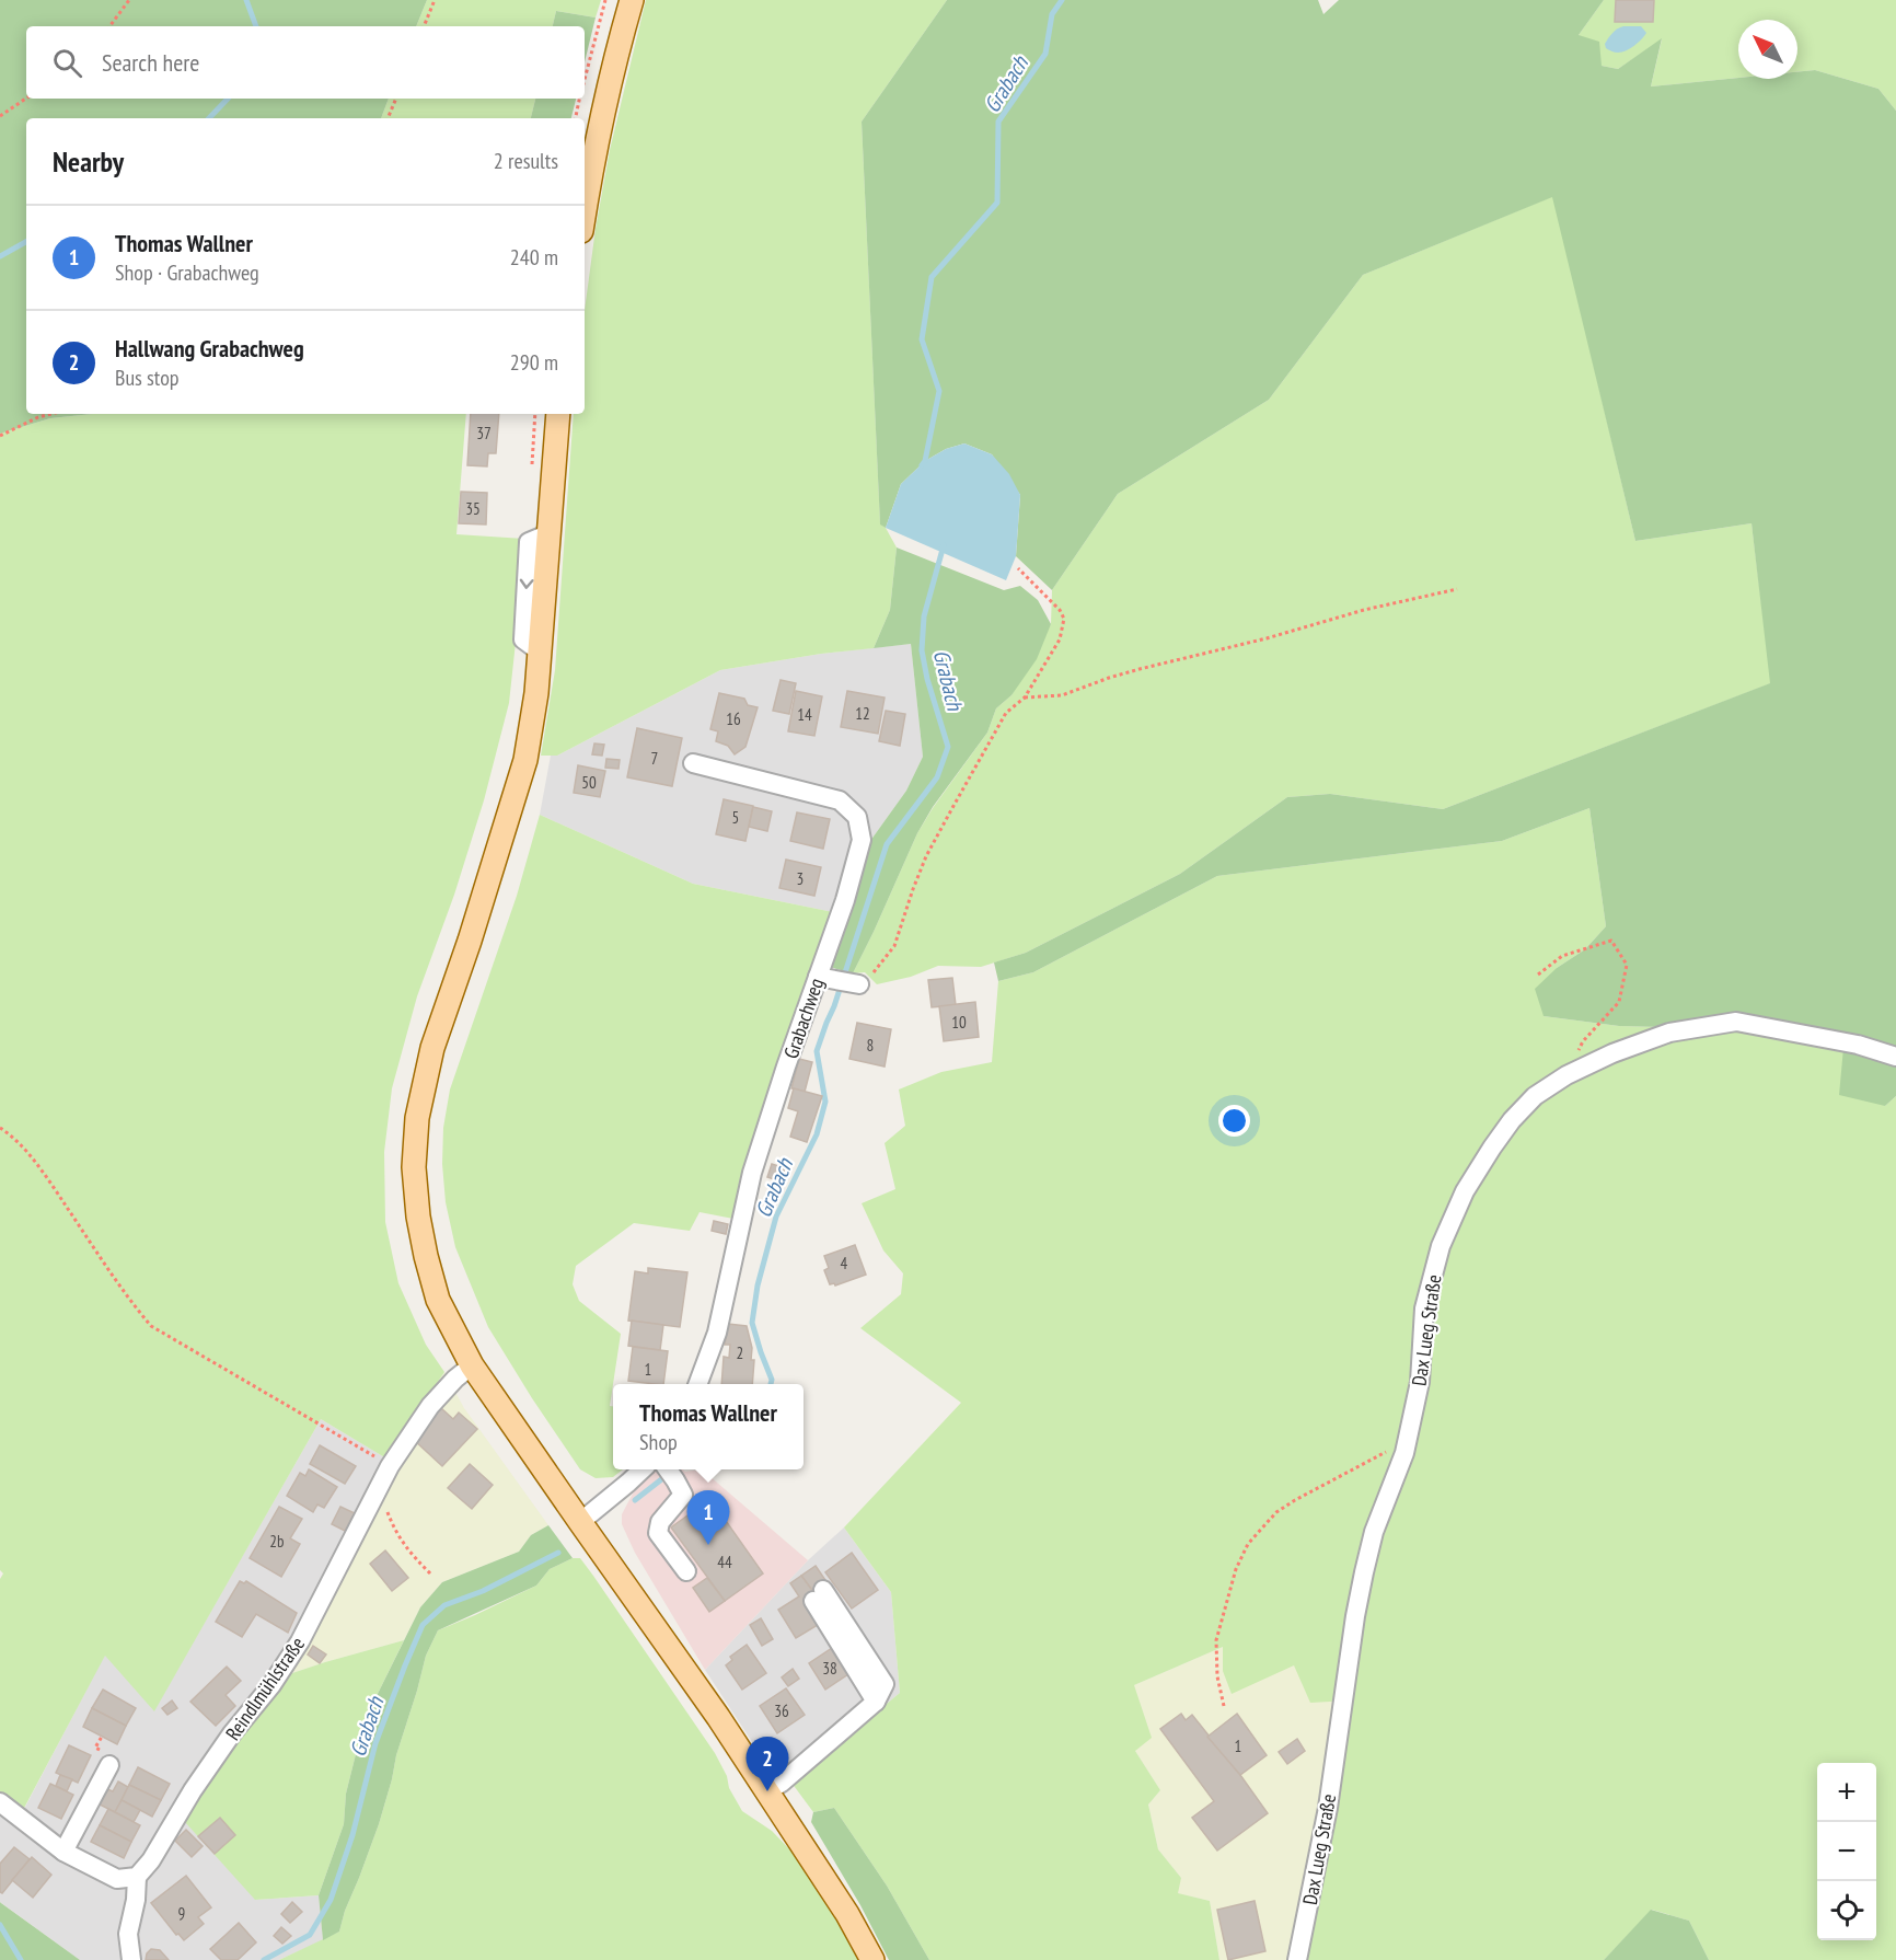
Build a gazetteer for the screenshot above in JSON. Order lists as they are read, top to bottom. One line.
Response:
{"streets":{"street":["Grabachweg","Dax Lueg Straße","Reindlmühlstraße"]},"water":["Grabach"],"house_numbers":["37","35","12","14","16","7","50","5","3","10","8","4","2","1","2b","44","38","36","1","9"],"north":"top left","page":{"search":"Search here","heading":["Nearby","2 results"],"list":[{"mark":"1","name":"Thomas Wallner","note":"Shop · Grabachweg","value":"240 m"},{"mark":"2","name":"Hallwang Grabachweg","note":"Bus stop","value":"290 m"}],"popup":["Thomas Wallner","Shop"],"pins":["1","2"],"map_buttons":["+","−"]}}
